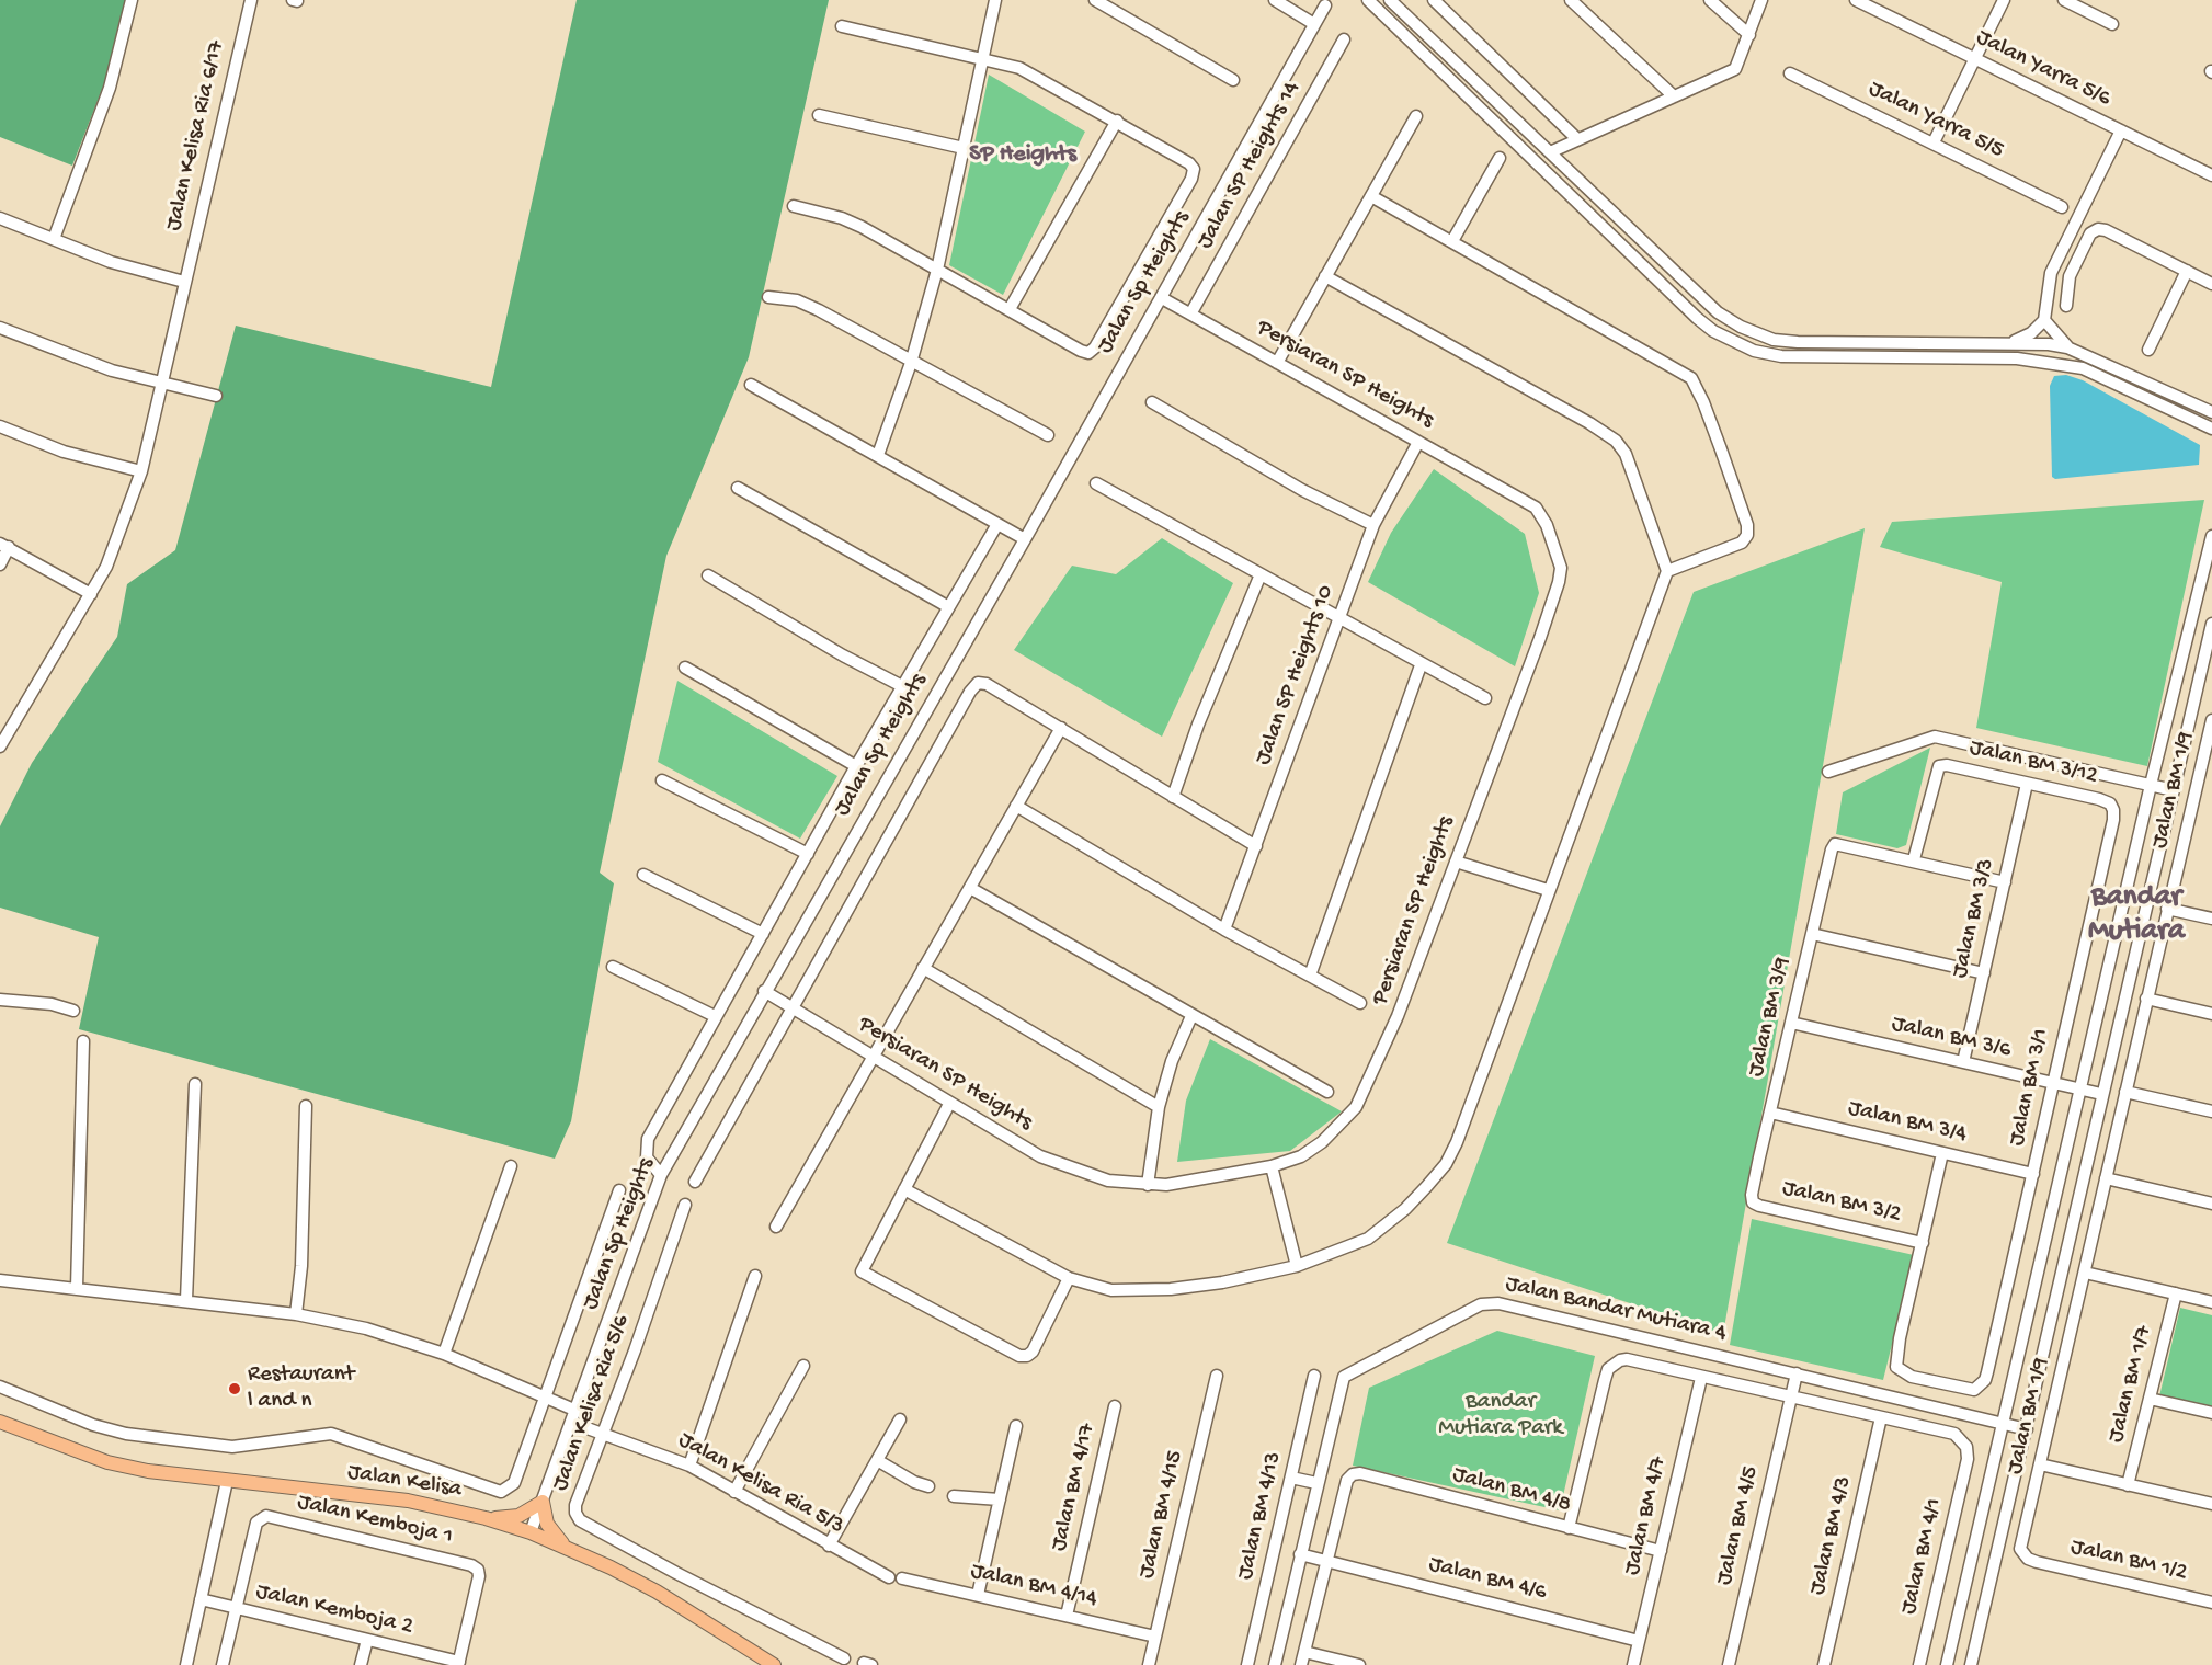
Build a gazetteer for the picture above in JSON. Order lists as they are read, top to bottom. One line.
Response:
{"streets":{"main road":["Jalan Kelisa"],"street":["Jalan Yarra 5/6","Jalan Yarra 5/5","Jalan Kelisa Ria 6/17","Jalan SP Heights 14","Jalan Sp Heights","Persiaran SP Heights","Jalan SP Heights 10","Jalan BM 3/12","Jalan BM 1/9","Jalan BM 3/3","Jalan BM 3/9","Jalan BM 3/6","Jalan BM 3/1","Jalan BM 3/4","Jalan BM 3/2","Jalan Bandar Mutiara 4","Jalan BM 1/7","Jalan Kelisa Ria 5/6","Jalan Kelisa Ria 5/3","Jalan BM 4/17","Jalan BM 4/8","Jalan BM 4/15","Jalan BM 4/13","Jalan BM 4/7","Jalan Kemboja 1","Jalan BM 4/5","Jalan BM 4/3","Jalan BM 4/1","Jalan BM 1/2","Jalan BM 4/6","Jalan BM 4/14","Jalan Kemboja 2"]},"crossings":[["Jalan SP Heights 14","Persiaran SP Heights"],["Jalan Sp Heights","Persiaran SP Heights"],["Jalan Sp Heights","Jalan Kelisa"],["Jalan Sp Heights","Jalan Kelisa Ria 5/3"],["Persiaran SP Heights","Jalan SP Heights 10"],["Jalan BM 3/12","Jalan BM 3/3"],["Jalan BM 3/12","Jalan BM 3/9"],["Jalan BM 3/12","Jalan BM 3/1"],["Jalan BM 1/9","Jalan BM 1/2"],["Jalan BM 3/3","Jalan BM 3/6"],["Jalan BM 3/9","Jalan BM 3/6"],["Jalan BM 3/9","Jalan BM 3/4"],["Jalan BM 3/9","Jalan BM 3/2"],["Jalan BM 3/6","Jalan BM 3/1"],["Jalan BM 3/1","Jalan BM 3/4"],["Jalan BM 3/1","Jalan BM 3/2"],["Jalan Bandar Mutiara 4","Jalan BM 4/5"],["Jalan Bandar Mutiara 4","Jalan BM 4/6"],["Jalan Kelisa Ria 5/6","Jalan Kelisa Ria 5/3"],["Jalan BM 4/17","Jalan BM 4/14"],["Jalan BM 4/8","Jalan BM 4/7"],["Jalan BM 4/8","Jalan BM 4/6"],["Jalan BM 4/15","Jalan BM 4/14"],["Jalan BM 4/7","Jalan BM 4/6"],["Jalan Kemboja 1","Jalan Kemboja 2"],["Jalan BM 4/3","Jalan BM 4/1"]],"districts":["SP Heights","Bandar Mutiara"],"parks":["Bandar Mutiara Park"],"places":["Restaurant l and n"]}
